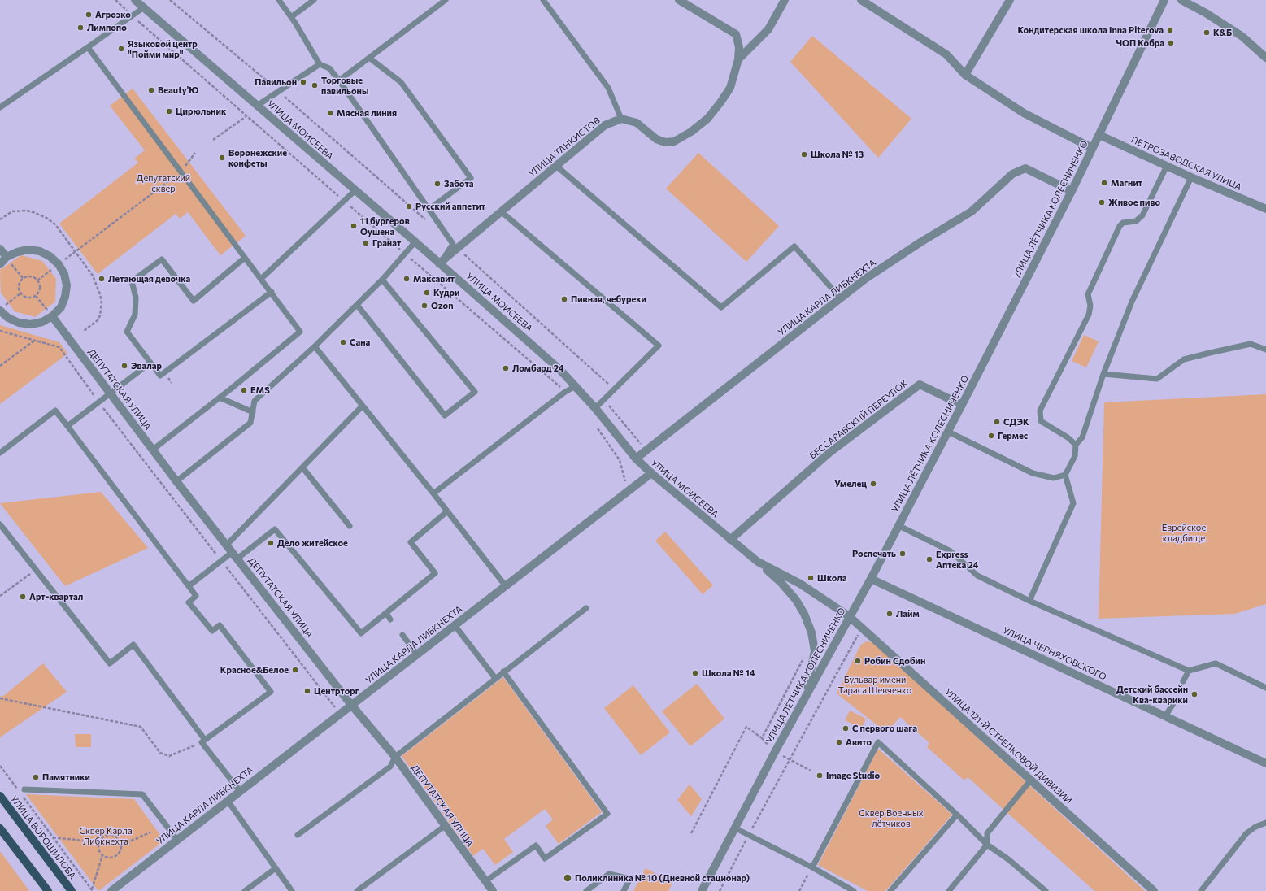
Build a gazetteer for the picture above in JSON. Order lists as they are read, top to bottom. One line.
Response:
{"streets":{"main road":["УЛИЦА ВОРОШИЛОВА"],"street":["УЛИЦА МОИСЕЕВА","УЛИЦА ТАНКИСТОВ","ПЕТРОЗАВОДСКАЯ УЛИЦА","УЛИЦА ЛЁТЧИКА КОЛЕСНИЧЕНКО","УЛИЦА КАРЛА ЛИБКНЕХТА","ДЕПУТАТСКАЯ УЛИЦА","БЕССАРАБСКИЙ ПЕРЕУЛОК","УЛИЦА ЧЕРНЯХОВСКОГО","УЛИЦА 121-Й СТРЕЛКОВОЙ ДИВИЗИИ"]},"crossings":[["УЛИЦА МОИСЕЕВА","УЛИЦА ТАНКИСТОВ"],["УЛИЦА МОИСЕЕВА","УЛИЦА ЛЁТЧИКА КОЛЕСНИЧЕНКО"],["УЛИЦА МОИСЕЕВА","УЛИЦА КАРЛА ЛИБКНЕХТА"],["УЛИЦА МОИСЕЕВА","БЕССАРАБСКИЙ ПЕРЕУЛОК"],["УЛИЦА МОИСЕЕВА","УЛИЦА 121-Й СТРЕЛКОВОЙ ДИВИЗИИ"],["ПЕТРОЗАВОДСКАЯ УЛИЦА","УЛИЦА ЛЁТЧИКА КОЛЕСНИЧЕНКО"],["УЛИЦА ЛЁТЧИКА КОЛЕСНИЧЕНКО","УЛИЦА КАРЛА ЛИБКНЕХТА"],["УЛИЦА ЛЁТЧИКА КОЛЕСНИЧЕНКО","БЕССАРАБСКИЙ ПЕРЕУЛОК"],["УЛИЦА ЛЁТЧИКА КОЛЕСНИЧЕНКО","УЛИЦА ЧЕРНЯХОВСКОГО"],["УЛИЦА ЛЁТЧИКА КОЛЕСНИЧЕНКО","УЛИЦА 121-Й СТРЕЛКОВОЙ ДИВИЗИИ"],["УЛИЦА КАРЛА ЛИБКНЕХТА","ДЕПУТАТСКАЯ УЛИЦА"]],"parks":["Депутатский сквер","Еврейское кладбище","Бульвар имени Тараса Шевченко","Сквер Военных лётчиков","Сквер Карла Либкнехта"],"places":["Агроэко","Лимпопо","Кондитерская школа Inna Piterova","К&Б","ЧОП Кобра","Языковой центр \"Пойми мир\"","Павильон","Торговые павильоны","Beauty'Ю","Цирюльник","Мясная линия","Школа № 13","Воронежские конфеты","Магнит","Забота","Живое пиво","Русский аппетит","11 бургеров Оушена","Гранат","Летающая девочка","Максавит","Кудри","Пивная, чебуреки","Ozon","Сана","Эвалар","Ломбард 24","EMS","СДЭК","Гермес","Умелец","Дело житейское","Роспечать","Express Аптека 24","Школа","Арт-квартал","Лайм","Робин Сдобин","Красное&Белое","Школа № 14","Центрторг","Детский бассейн Ква-кварики","С первого шага","Авито","Image Studio","Памятники","Поликлиника № 10 (Дневной стационар)"]}
